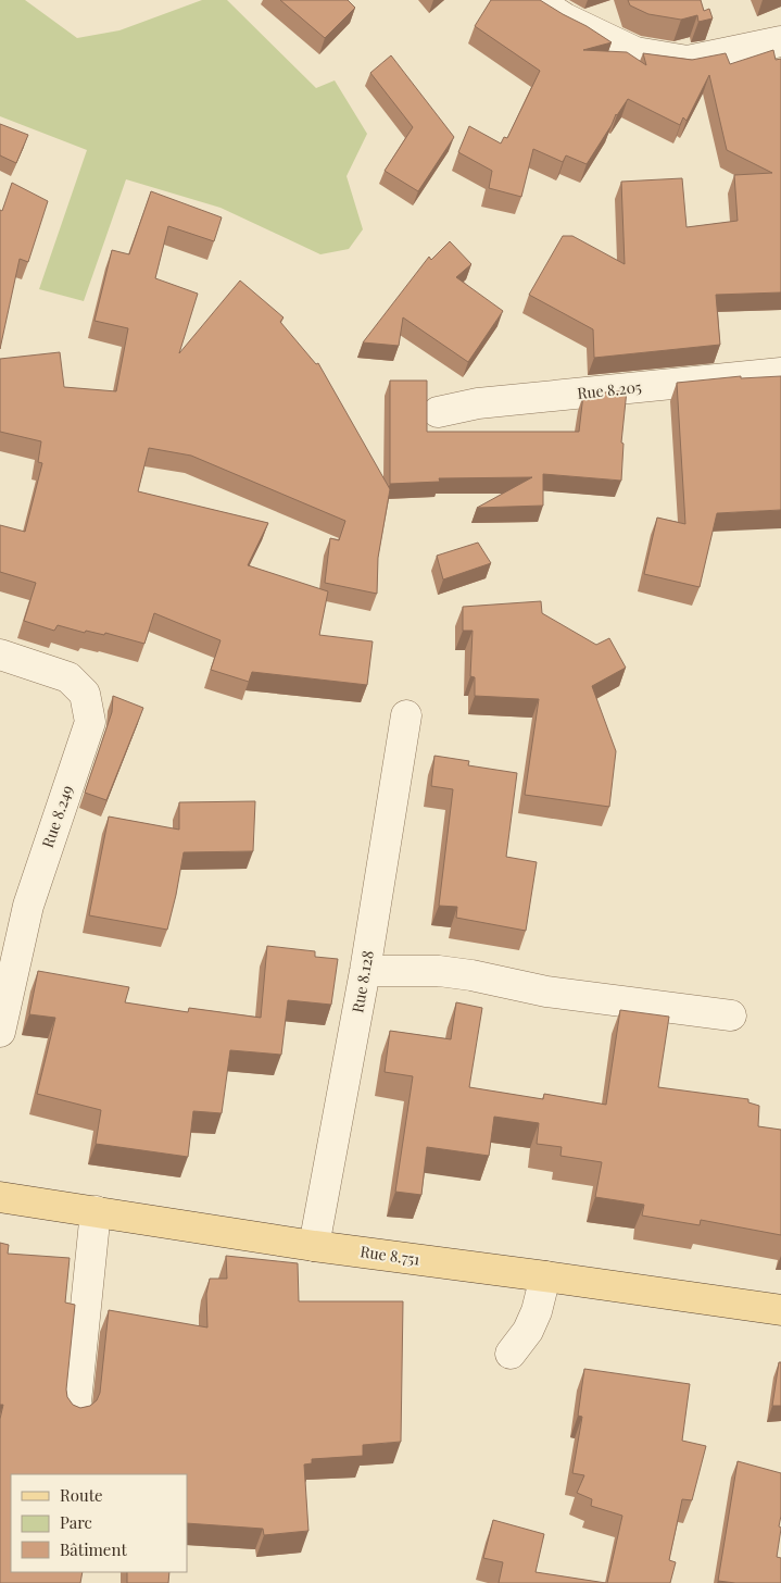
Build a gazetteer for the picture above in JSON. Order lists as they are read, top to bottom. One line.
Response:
{"streets":{"main road":["Rue 8.751"],"street":["Rue 8.205","Rue 8.249","Rue 8.128"]},"crossings":[["Rue 8.128","Rue 8.751"]],"legend":["Route","Parc","Bâtiment"]}
